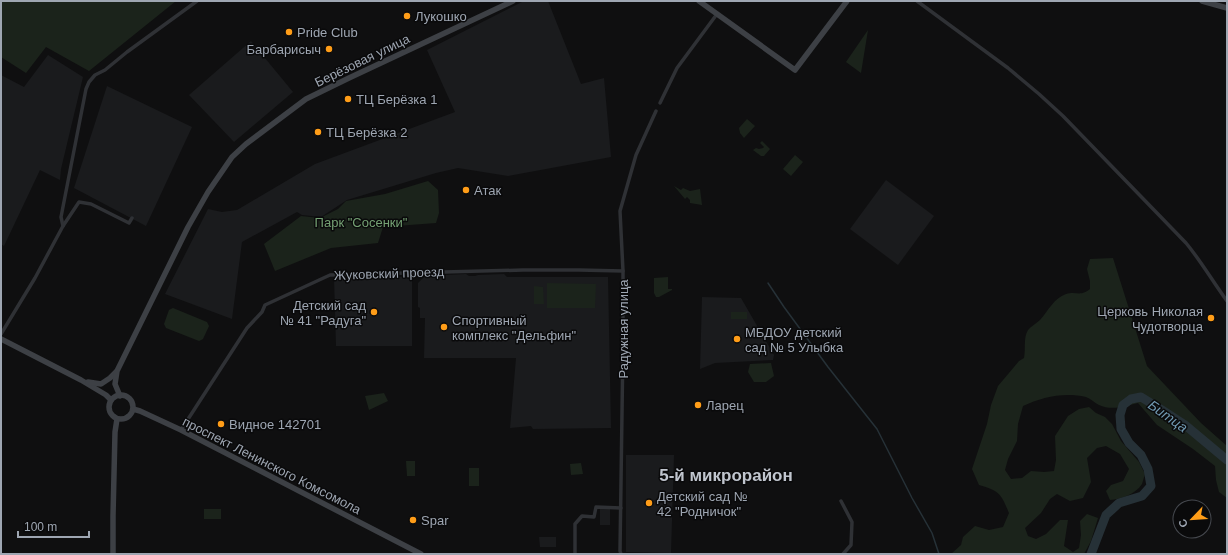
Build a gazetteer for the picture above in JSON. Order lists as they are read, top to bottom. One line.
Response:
{"streets":{"street":["Берёзовая улица","Жуковский проезд","Радужная улица","проспект Ленинского Комсомола"]},"crossings":[["Жуковский проезд","Радужная улица"],["Жуковский проезд","проспект Ленинского Комсомола"]],"districts":["5-й микрорайон"],"water":["Битца"],"parks":["Парк \"Сосенки\""],"places":["Лукошко","Pride Club","Барбарисыч","ТЦ Берёзка 1","ТЦ Берёзка 2","Атак","Детский сад № 41 \"Радуга\"","Церковь Николая Чудотворца","Спортивный комплекс \"Дельфин\"","МБДОУ детский сад № 5 Улыбка","Ларец","Видное 142701","Детский сад № 42 \"Родничок\"","Spar"],"scale_bar":"100 m","north":"bottom left"}
